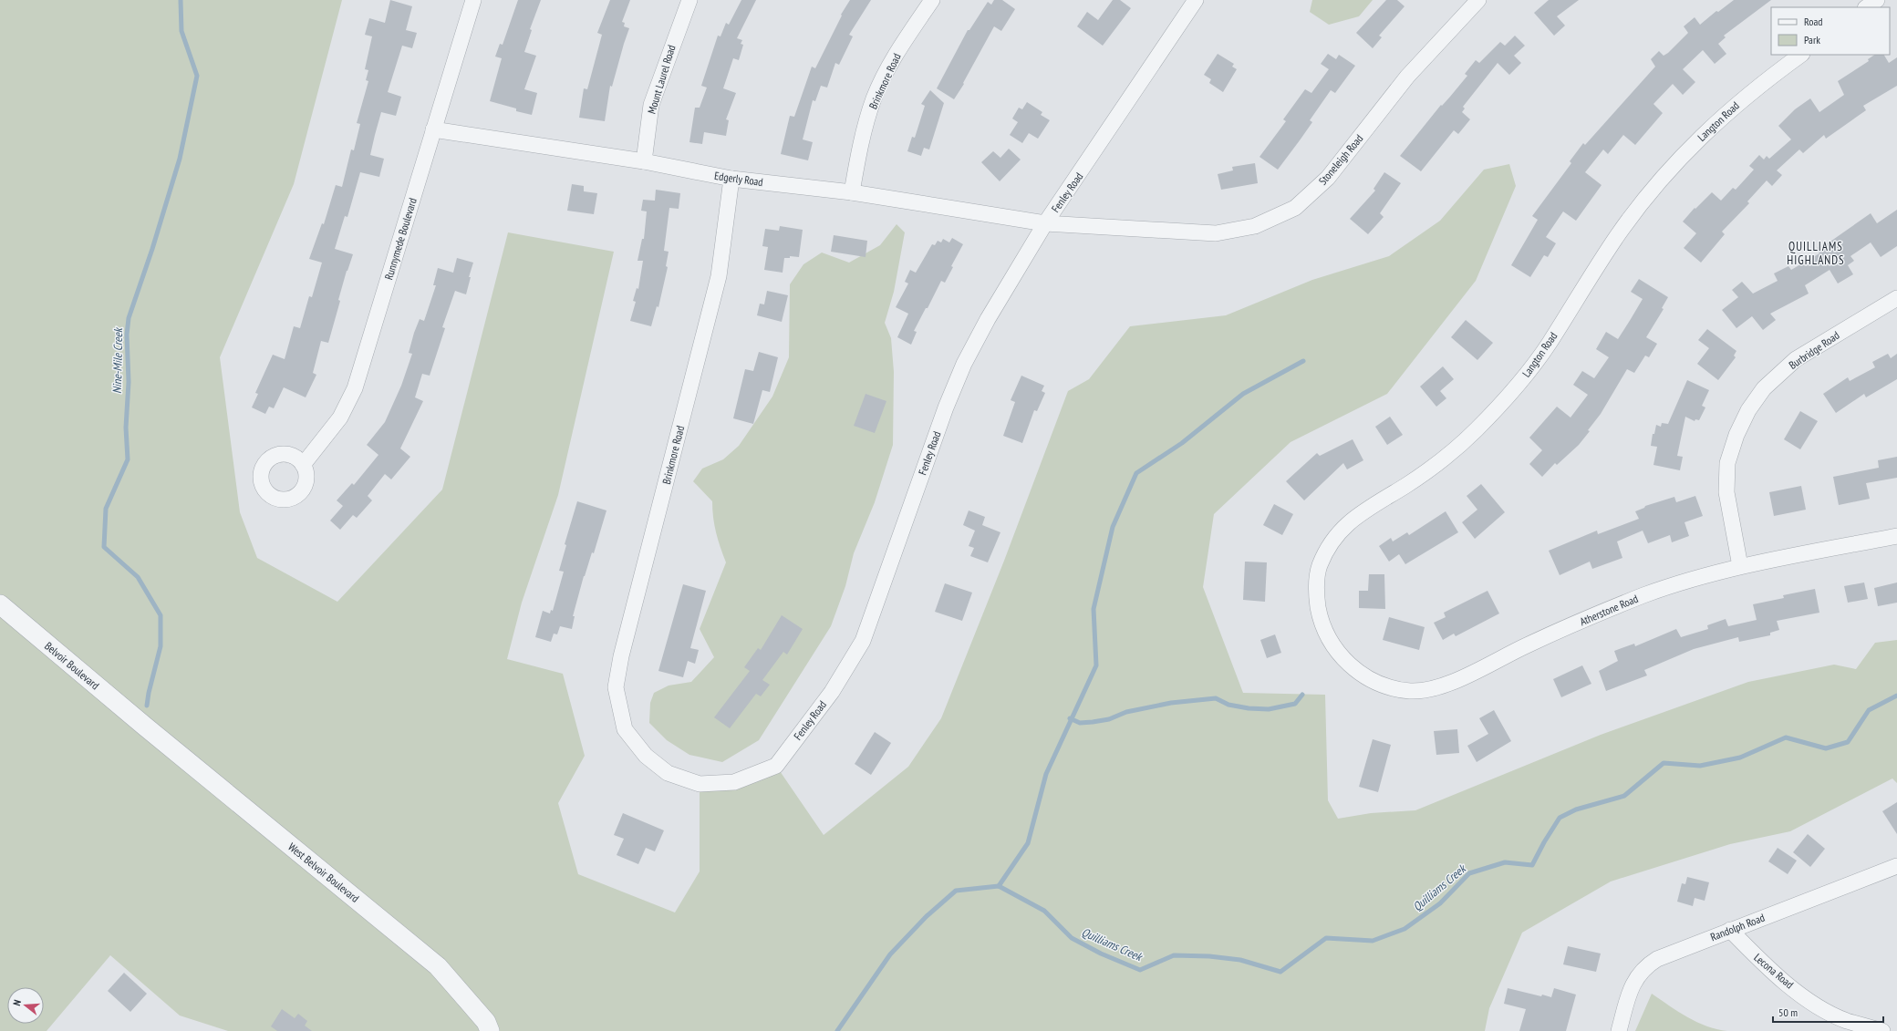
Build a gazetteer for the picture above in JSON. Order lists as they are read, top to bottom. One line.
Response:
{"streets":{"street":["Mount Laurel Road","Brinkmore Road","Langton Road","Stoneleigh Road","Edgerly Road","Fenley Road","Runnymede Boulevard","Burbridge Road","Atherstone Road","Belvoir Boulevard","West Belvoir Boulevard","Randolph Road","Lecona Road"]},"crossings":[["Mount Laurel Road","Edgerly Road"],["Brinkmore Road","Edgerly Road"],["Brinkmore Road","Fenley Road"],["Langton Road","Atherstone Road"],["Stoneleigh Road","Edgerly Road"],["Stoneleigh Road","Fenley Road"],["Edgerly Road","Fenley Road"],["Edgerly Road","Runnymede Boulevard"],["Burbridge Road","Atherstone Road"],["Belvoir Boulevard","West Belvoir Boulevard"],["Randolph Road","Lecona Road"]],"districts":["QUILLIAMS HIGHLANDS"],"water":["Nine-Mile Creek","Quilliams Creek"],"legend":["Road","Park"],"scale_bar":"50 m","north":"left"}
